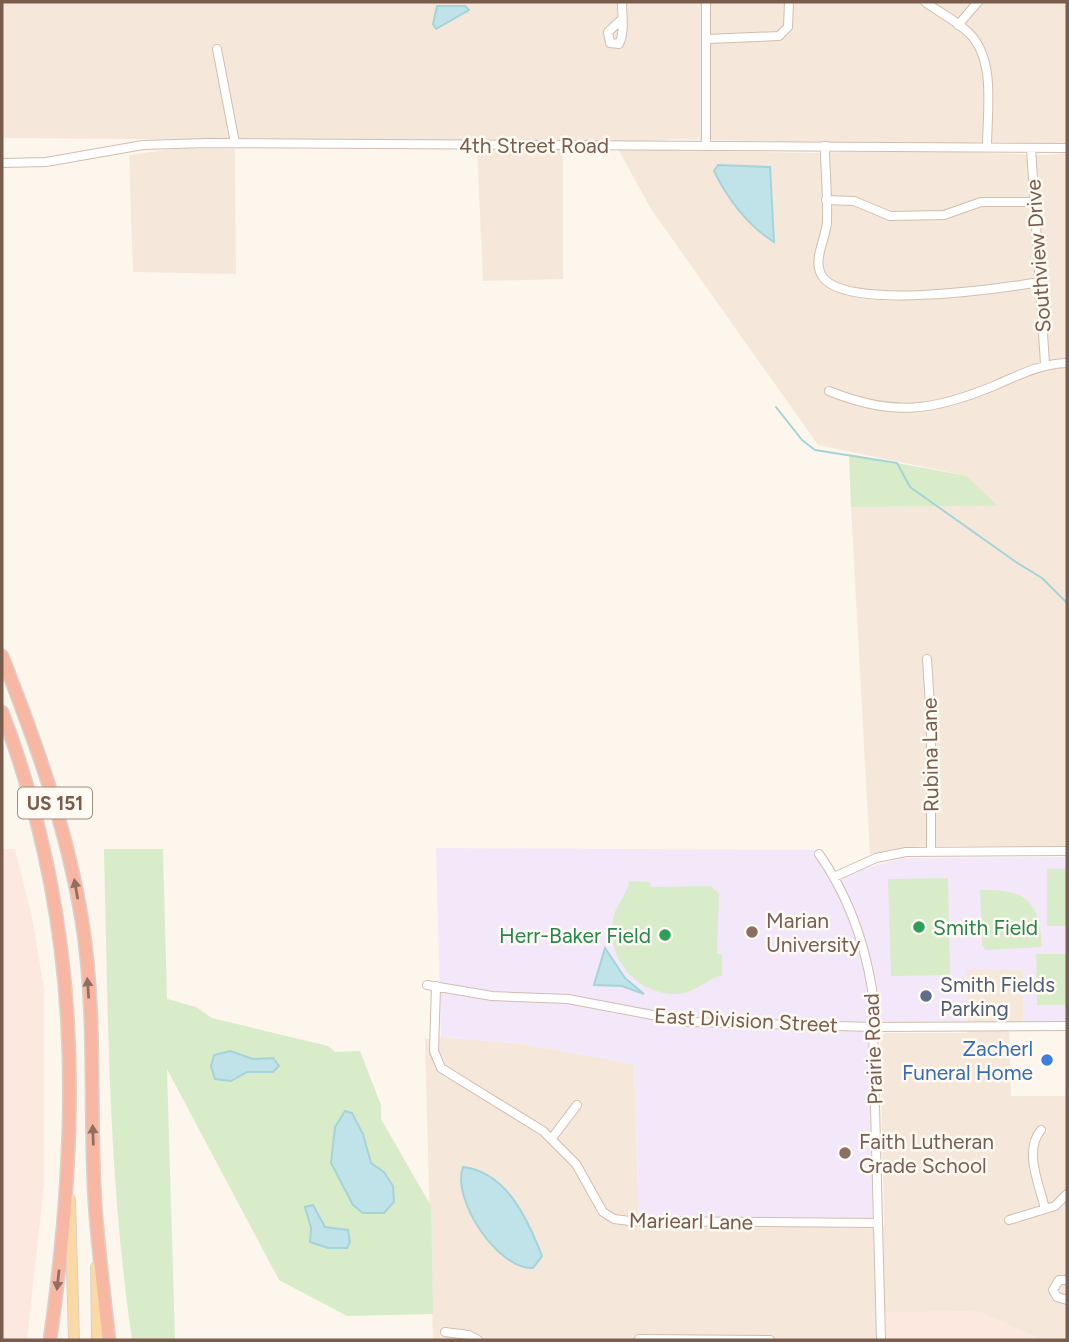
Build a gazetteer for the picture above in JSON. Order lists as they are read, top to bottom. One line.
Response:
{"streets":{"highway":["US 151"],"street":["4th Street Road","Southview Drive","Rubina Lane","East Division Street","Prairie Road","Mariearl Lane"]},"crossings":[["4th Street Road","Southview Drive"],["East Division Street","Prairie Road"],["East Division Street","Mariearl Lane"],["Prairie Road","Mariearl Lane"]],"places":["Smith Field","Marian University","Herr-Baker Field","Smith Fields Parking","Zacherl Funeral Home","Faith Lutheran Grade School"]}
